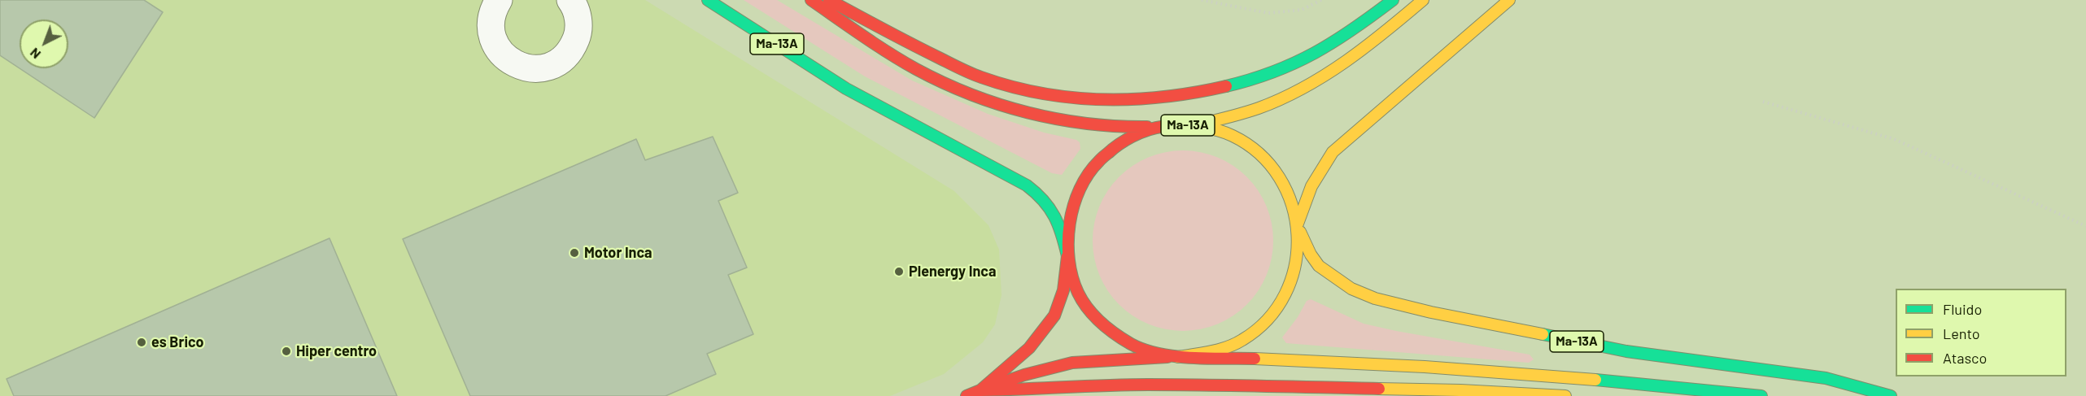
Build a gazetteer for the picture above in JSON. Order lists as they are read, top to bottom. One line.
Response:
{"streets":{"main road":["Ma-13A"]},"places":["Motor Inca","Plenergy Inca","es Brico","Hiper centro"],"legend":["Fluido","Lento","Atasco"],"north":"bottom left"}
